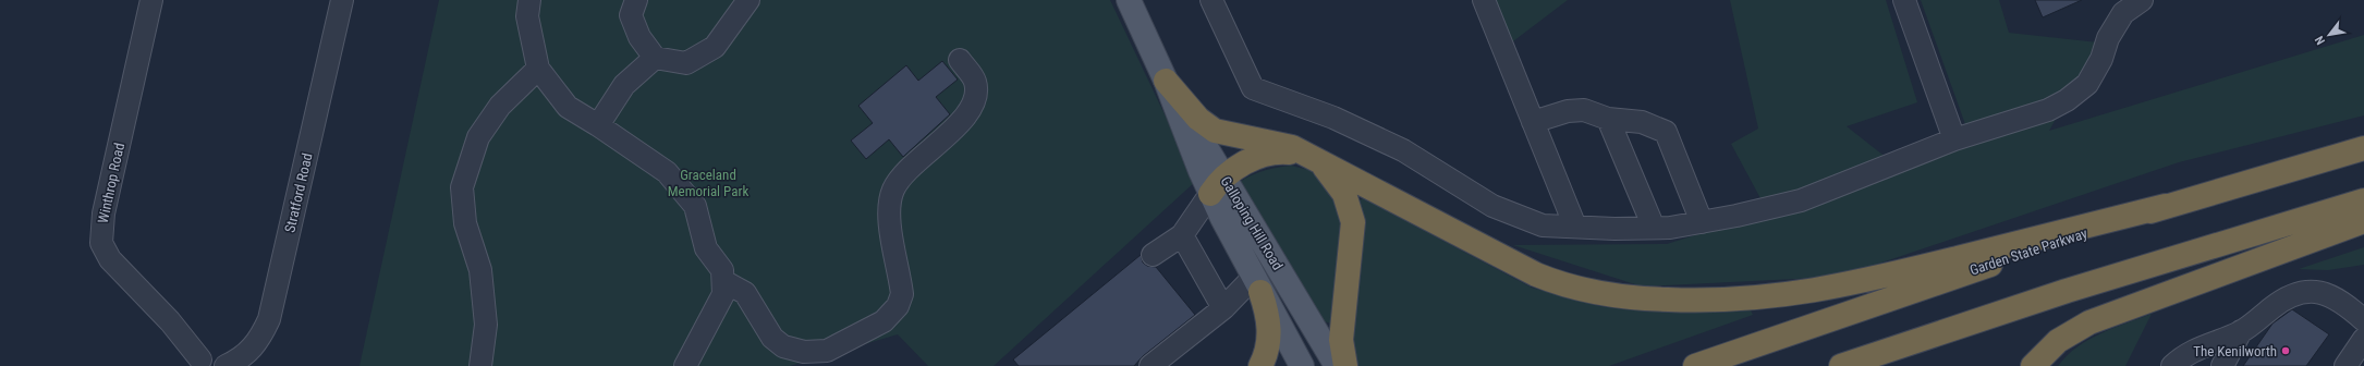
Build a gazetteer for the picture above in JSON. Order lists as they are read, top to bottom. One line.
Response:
{"streets":{"highway":["Garden State Parkway"],"main road":["Galloping Hill Road"],"street":["Winthrop Road","Stratford Road"]},"parks":["Graceland Memorial Park"],"places":["The Kenilworth"],"north":"bottom left"}
